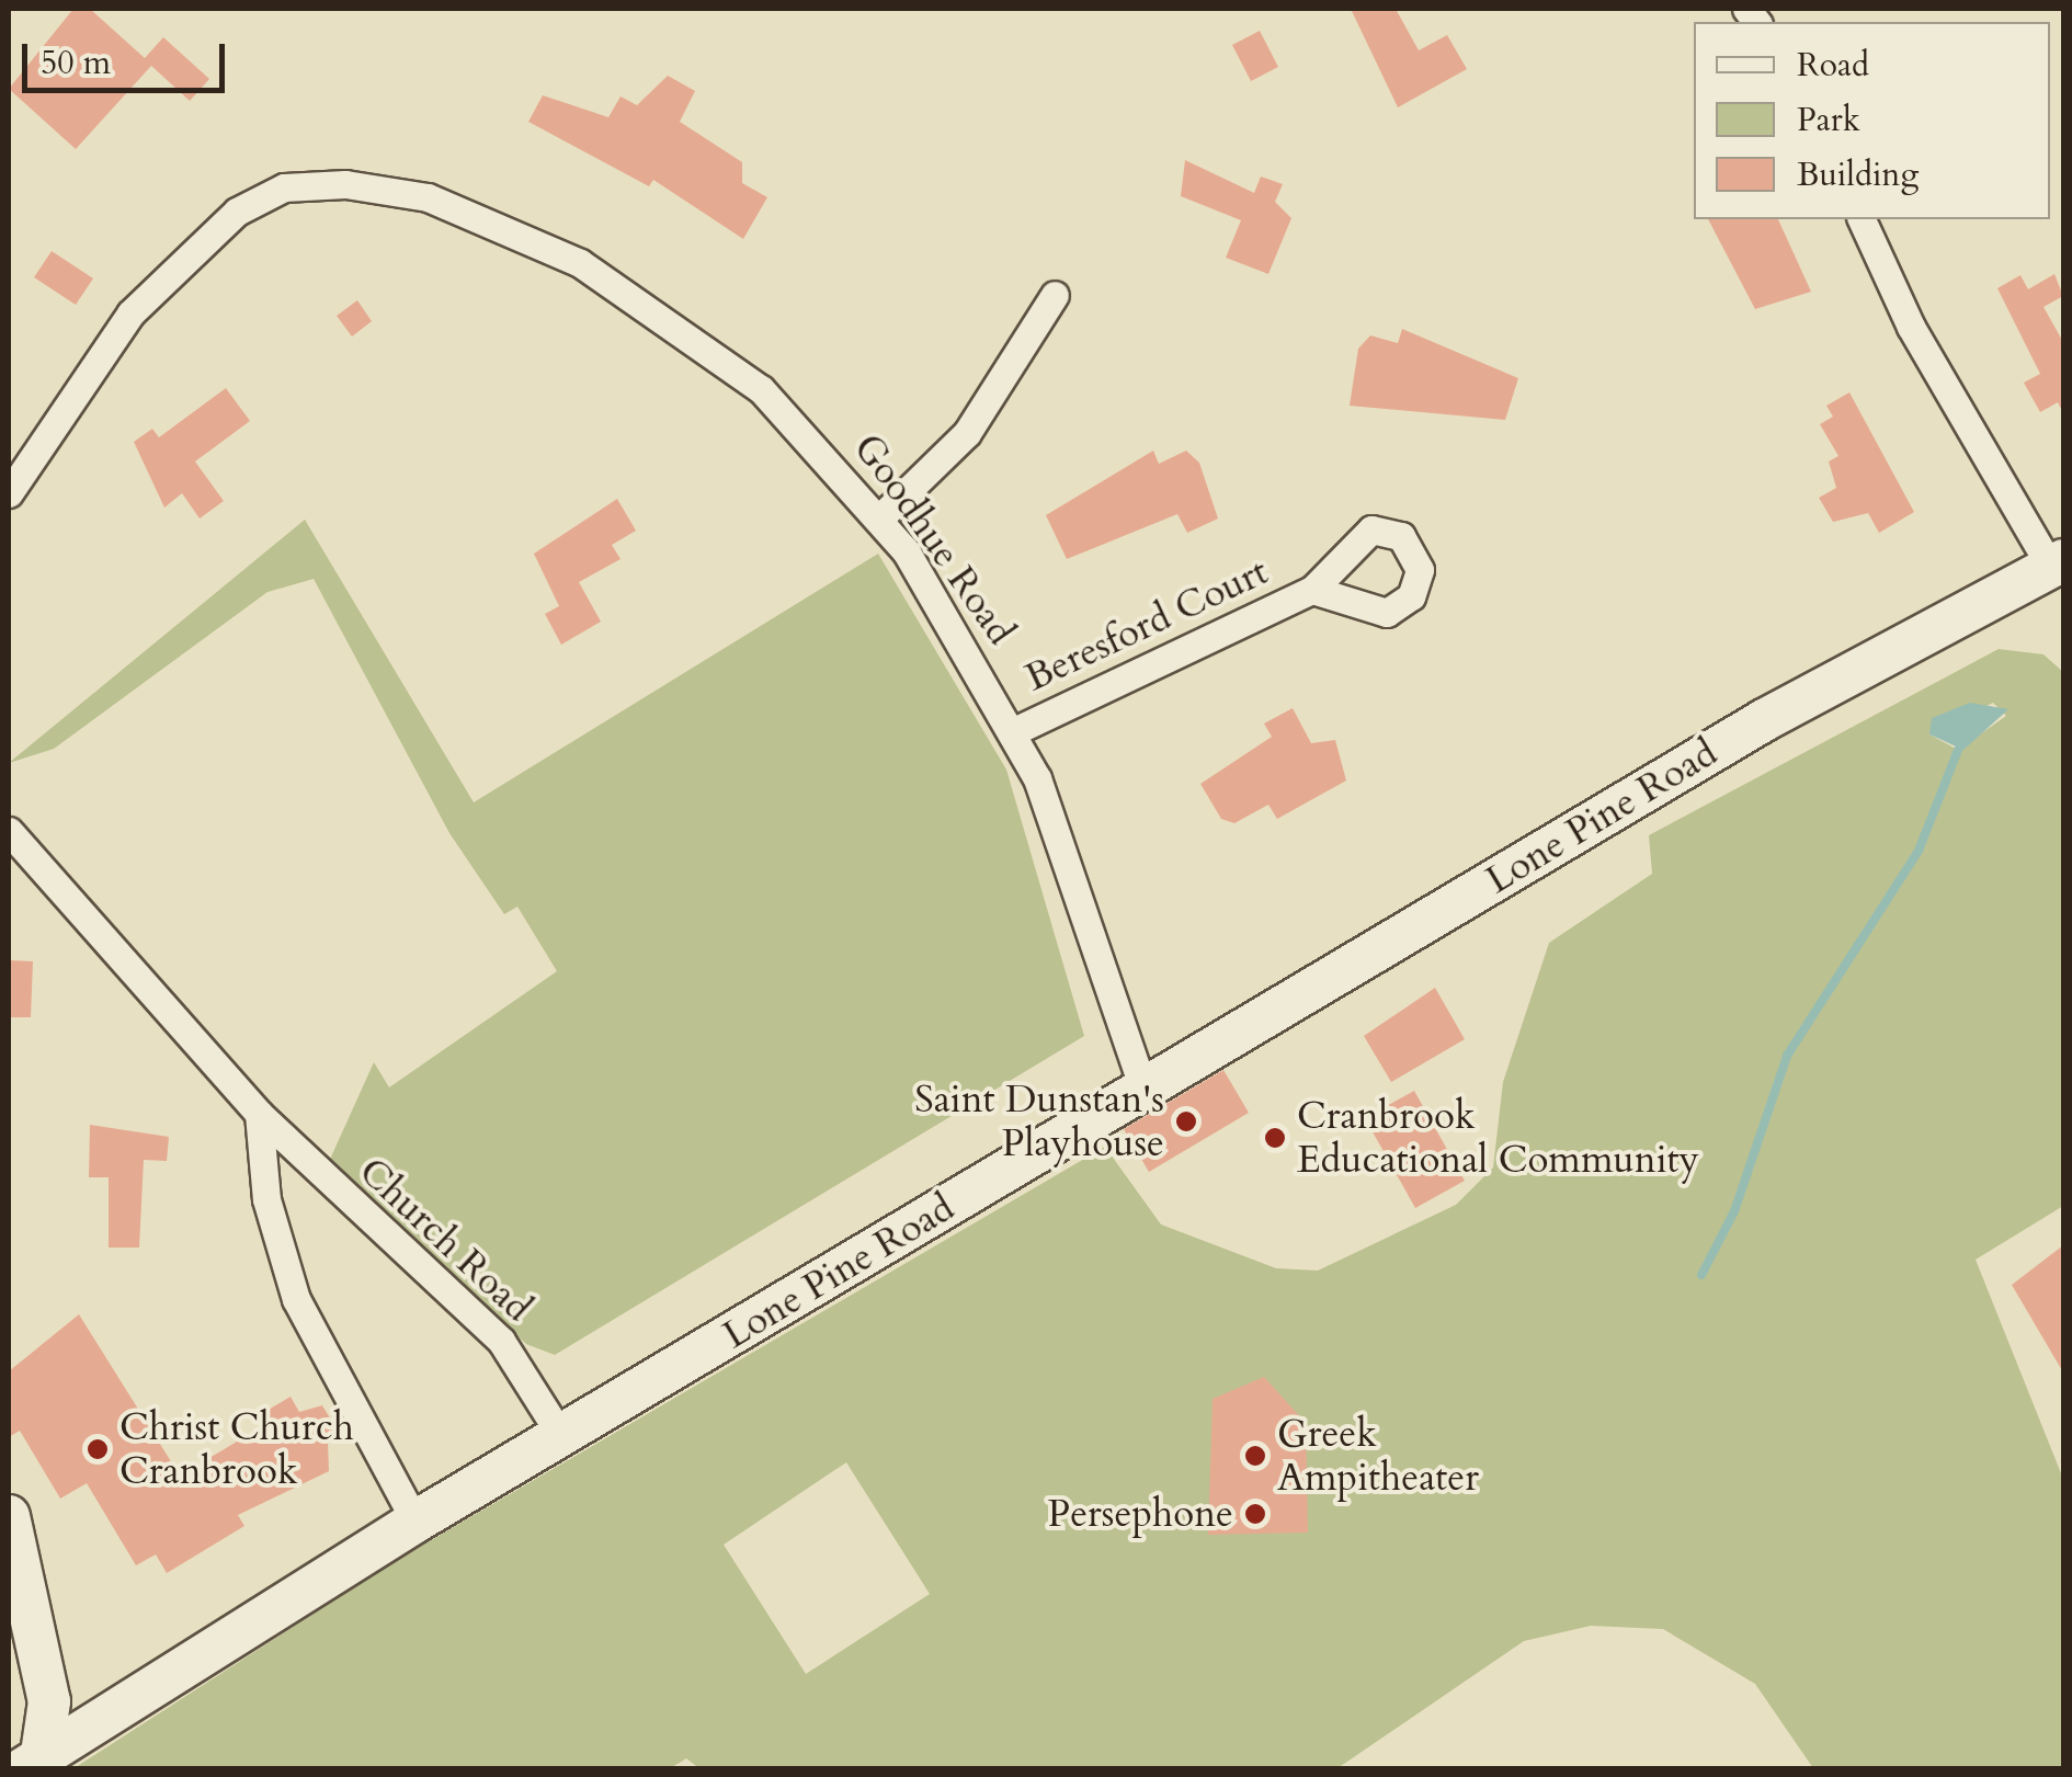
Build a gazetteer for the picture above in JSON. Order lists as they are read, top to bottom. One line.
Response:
{"streets":{"street":["Goodhue Road","Beresford Court","Lone Pine Road","Church Road"]},"crossings":[["Goodhue Road","Beresford Court"],["Goodhue Road","Lone Pine Road"],["Lone Pine Road","Church Road"]],"places":["Saint Dunstan's Playhouse","Cranbrook Educational Community","Christ Church Cranbrook","Greek Ampitheater","Persephone"],"legend":["Road","Park","Building"],"scale_bar":"50 m"}
